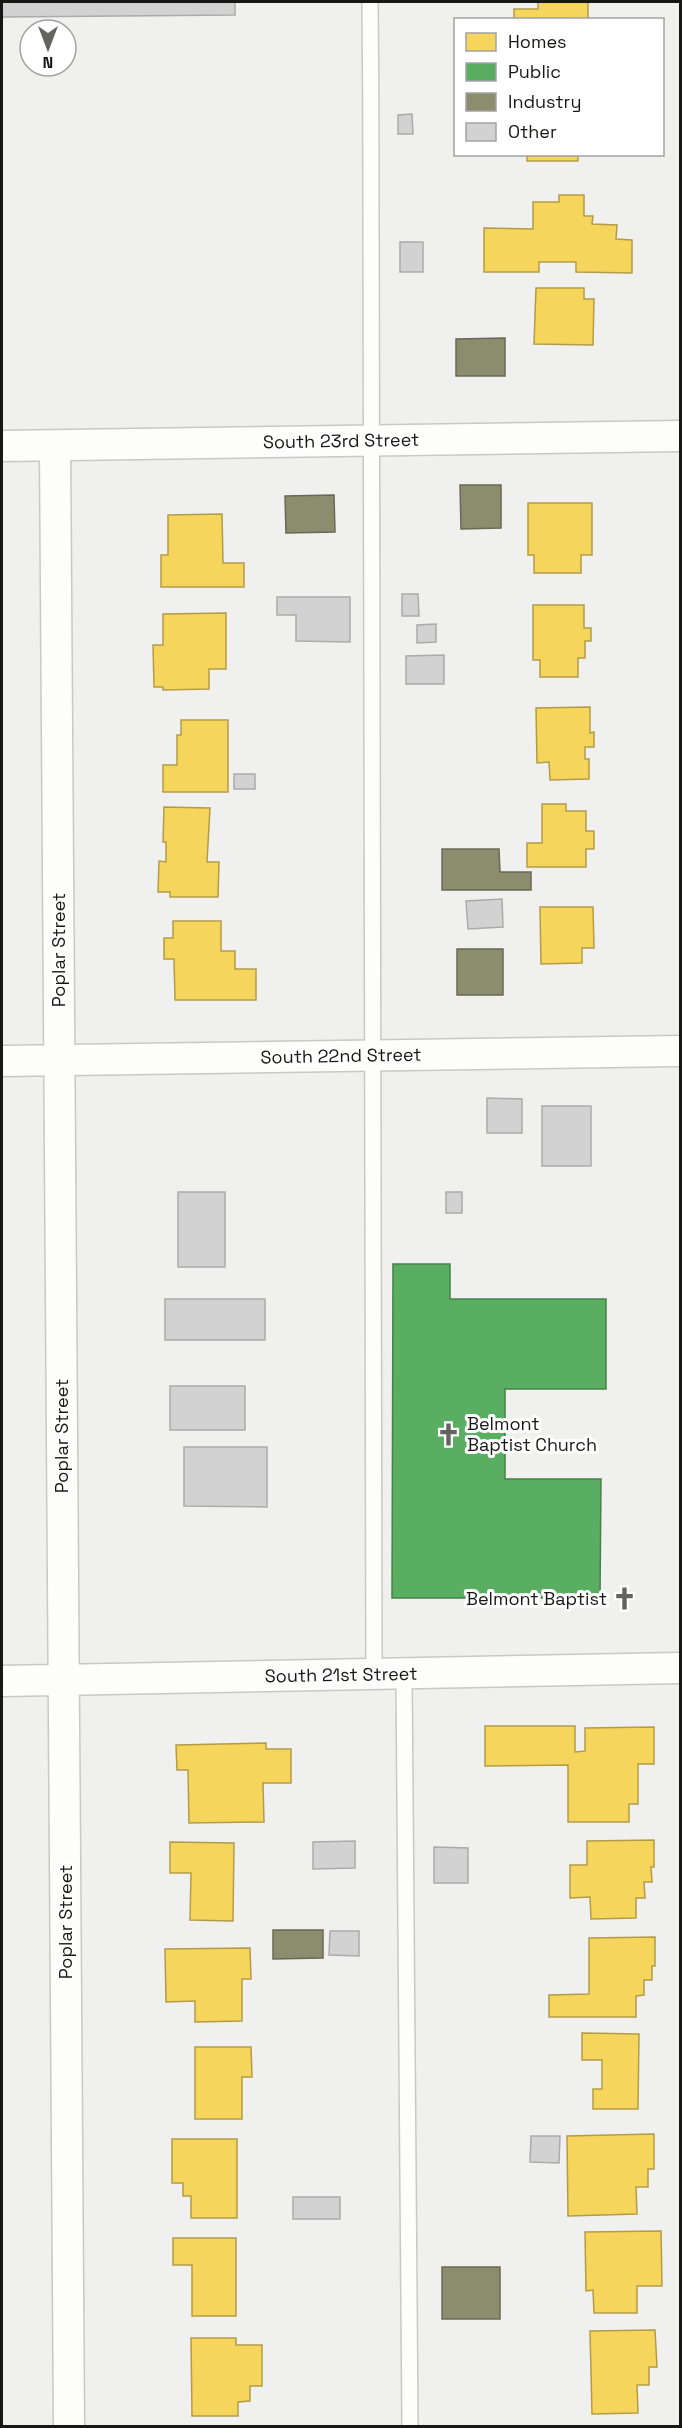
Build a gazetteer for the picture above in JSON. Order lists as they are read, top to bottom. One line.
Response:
{"streets":{"street":["South 23rd Street","Poplar Street","South 22nd Street","South 21st Street"]},"crossings":[["South 23rd Street","Poplar Street"],["Poplar Street","South 22nd Street"],["Poplar Street","South 21st Street"]],"places":{"church":["Belmont Baptist Church","Belmont Baptist"]},"legend":["Homes","Public","Industry","Other"],"north":"bottom"}
